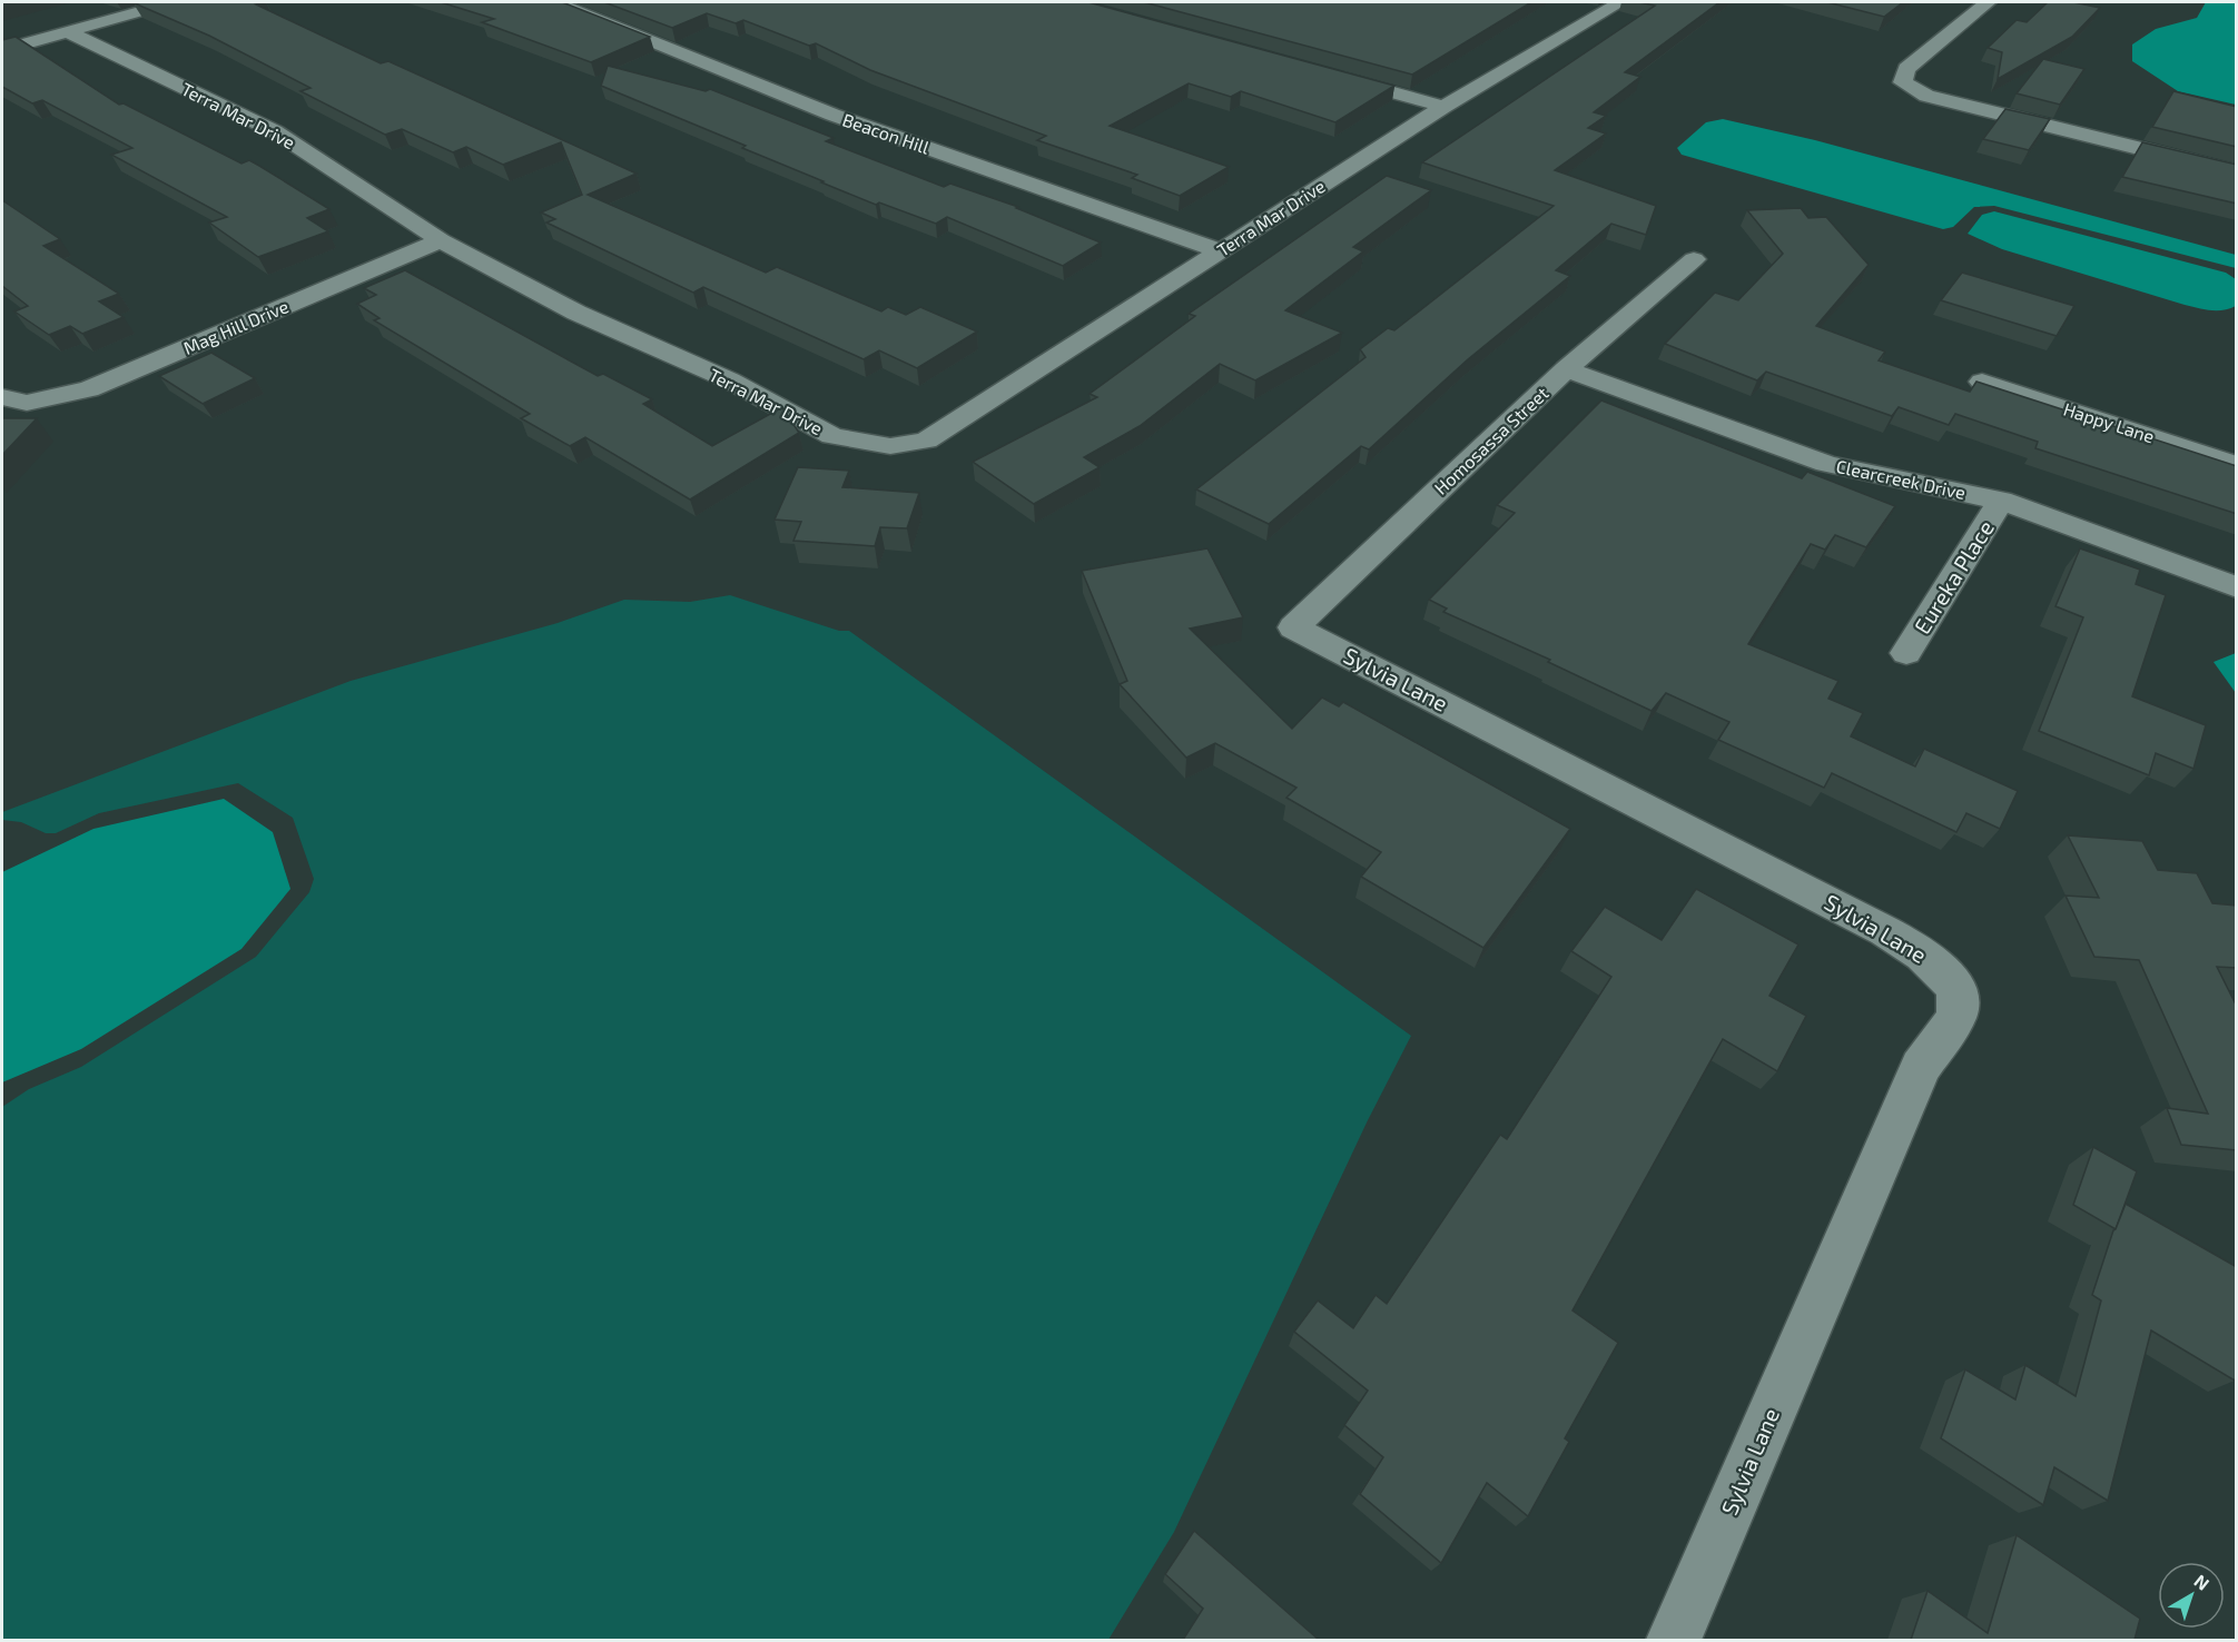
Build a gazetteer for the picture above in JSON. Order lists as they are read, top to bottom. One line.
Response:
{"streets":{"street":["Terra Mar Drive","Beacon Hill","Mag Hill Drive","Happy Lane","Homosassa Street","Clearcreek Drive","Eureka Place","Sylvia Lane"]},"crossings":[["Terra Mar Drive","Beacon Hill"],["Terra Mar Drive","Mag Hill Drive"],["Homosassa Street","Clearcreek Drive"],["Homosassa Street","Sylvia Lane"],["Clearcreek Drive","Eureka Place"]],"north":"top right"}
